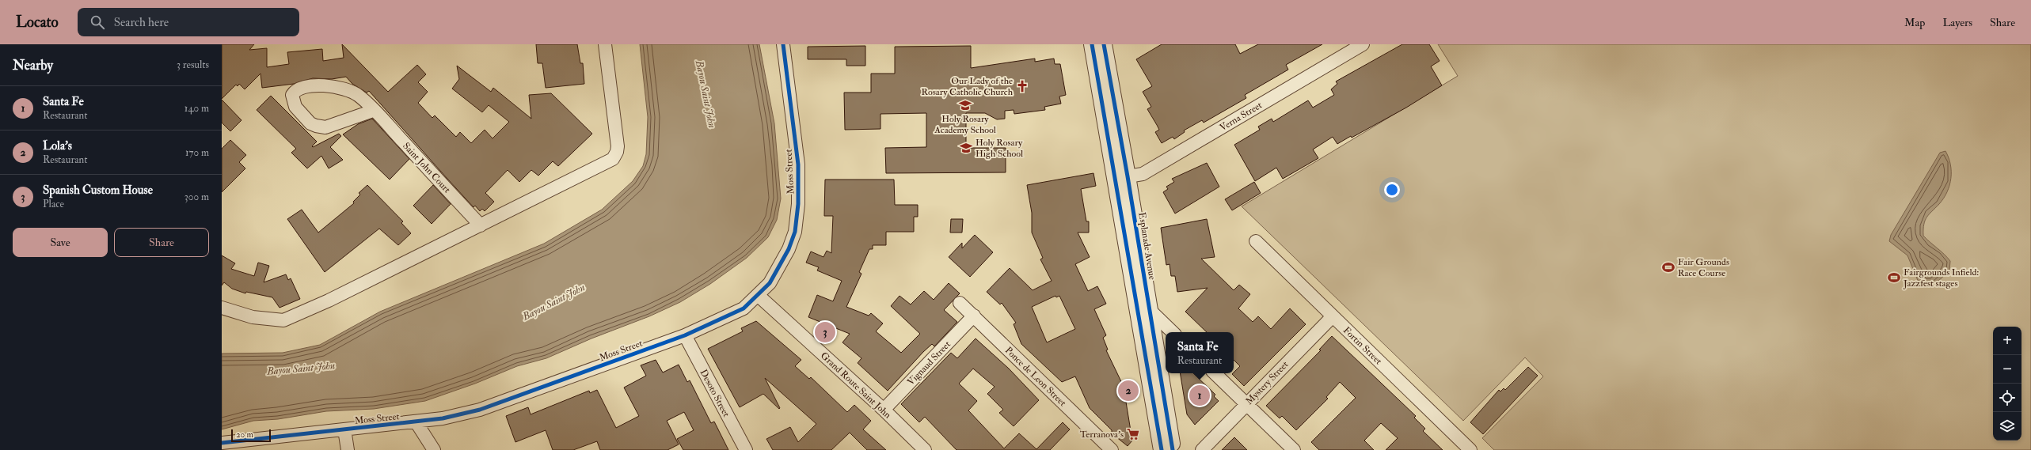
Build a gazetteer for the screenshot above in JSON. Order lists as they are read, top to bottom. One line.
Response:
{"streets":{"street":["Verna Street","Saint John Court","Moss Street","Fortin Street","Vignaud Street","Ponce de Leon Street","Mystery Street","Grand Route Saint John","Desoto Street"],"cycle path":["Esplanade Avenue"]},"crossings":[["Moss Street","Grand Route Saint John"],["Moss Street","Desoto Street"],["Fortin Street","Mystery Street"],["Vignaud Street","Ponce de Leon Street"],["Vignaud Street","Grand Route Saint John"]],"water":["Bayou Saint John"],"places":{"church":["Our Lady of the Rosary Catholic Church"],"school or university":["Holy Rosary Academy School","Holy Rosary High School"],"sports":["Fair Grounds Race Course","Fairgrounds Infield: Jazzfest stages"],"supermarket":["Terranova's"]},"scale_bar":"20 m","page":{"header":"Locato","search":"Search here","nav":["Map","Layers","Share"],"heading":["Nearby","3 results"],"list":[{"mark":"1","name":"Santa Fe","note":"Restaurant","value":"140 m"},{"mark":"2","name":"Lola's","note":"Restaurant","value":"170 m"},{"mark":"3","name":"Spanish Custom House","note":"Place","value":"300 m"}],"buttons":["Save","Share"],"pins":["3","2","1"],"map_buttons":["+","−"],"popup":["Santa Fe","Restaurant"],"scale":"20 m"}}
